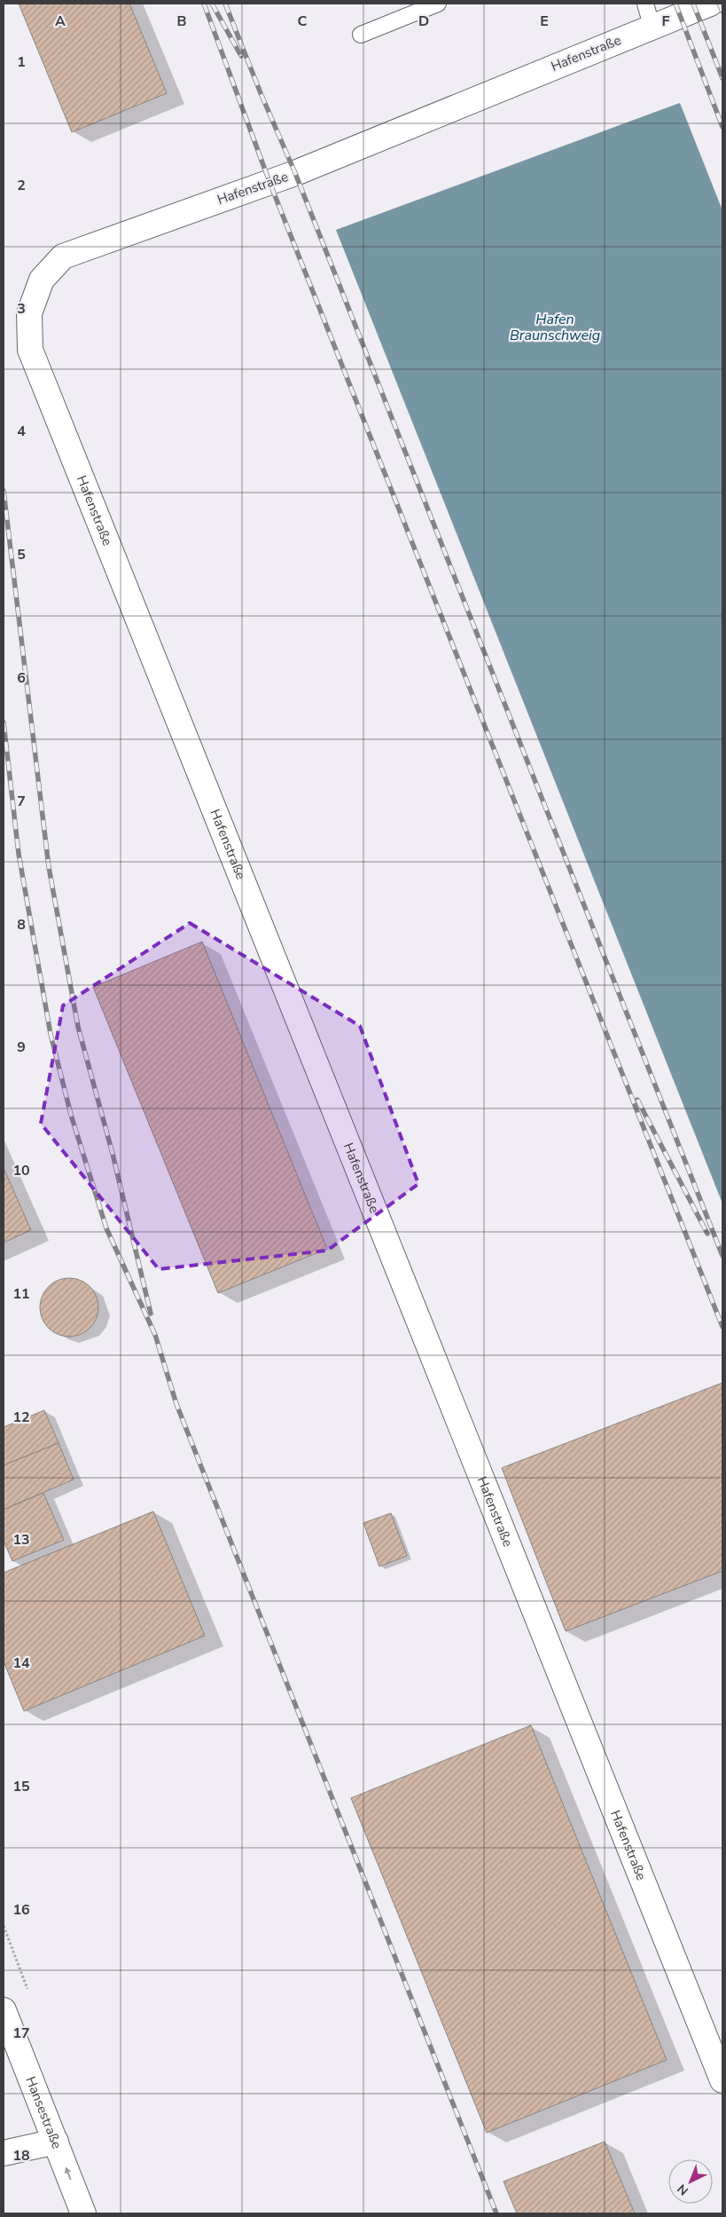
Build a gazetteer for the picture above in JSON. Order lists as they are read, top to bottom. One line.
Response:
{"streets":{"street":["Hafenstraße","Hansestraße"]},"water":["Hafen Braunschweig"],"north":"bottom left","grid":{"columns":["A","B","C","D","E","F"],"rows":["1","2","3","4","5","6","7","8","9","10","11","12","13","14","15","16","17","18"]}}
